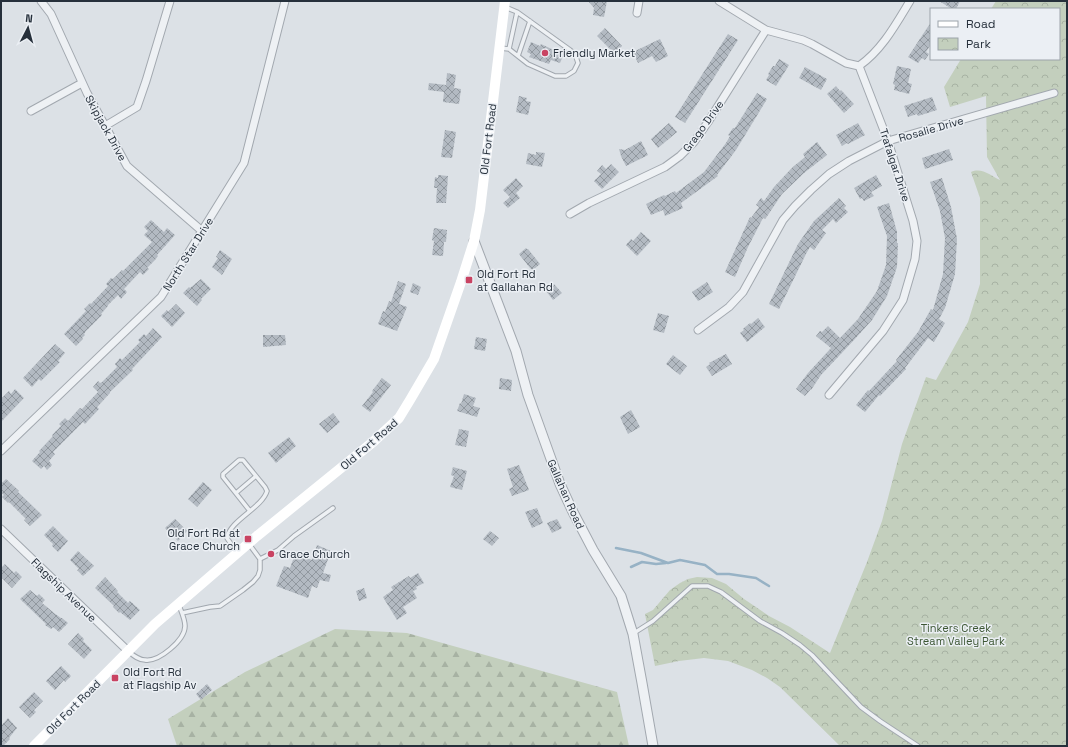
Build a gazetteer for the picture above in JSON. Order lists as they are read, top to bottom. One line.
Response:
{"streets":{"main road":["Old Fort Road"],"street":["Grago Drive","Skipjack Drive","Rosalie Drive","Trafalgar Drive","North Star Drive","Gallahan Road","Flagship Avenue"]},"crossings":[["Skipjack Drive","North Star Drive"],["Rosalie Drive","Trafalgar Drive"],["Old Fort Road","Gallahan Road"],["Old Fort Road","Flagship Avenue"]],"parks":["Tinkers Creek Stream Valley Park"],"places":{"other":["Friendly Market","Grace Church"],"transit":["Old Fort Rd at Gallahan Rd","Old Fort Rd at Grace Church","Old Fort Rd at Flagship Av"]},"legend":["Road","Park"],"north":"top"}
